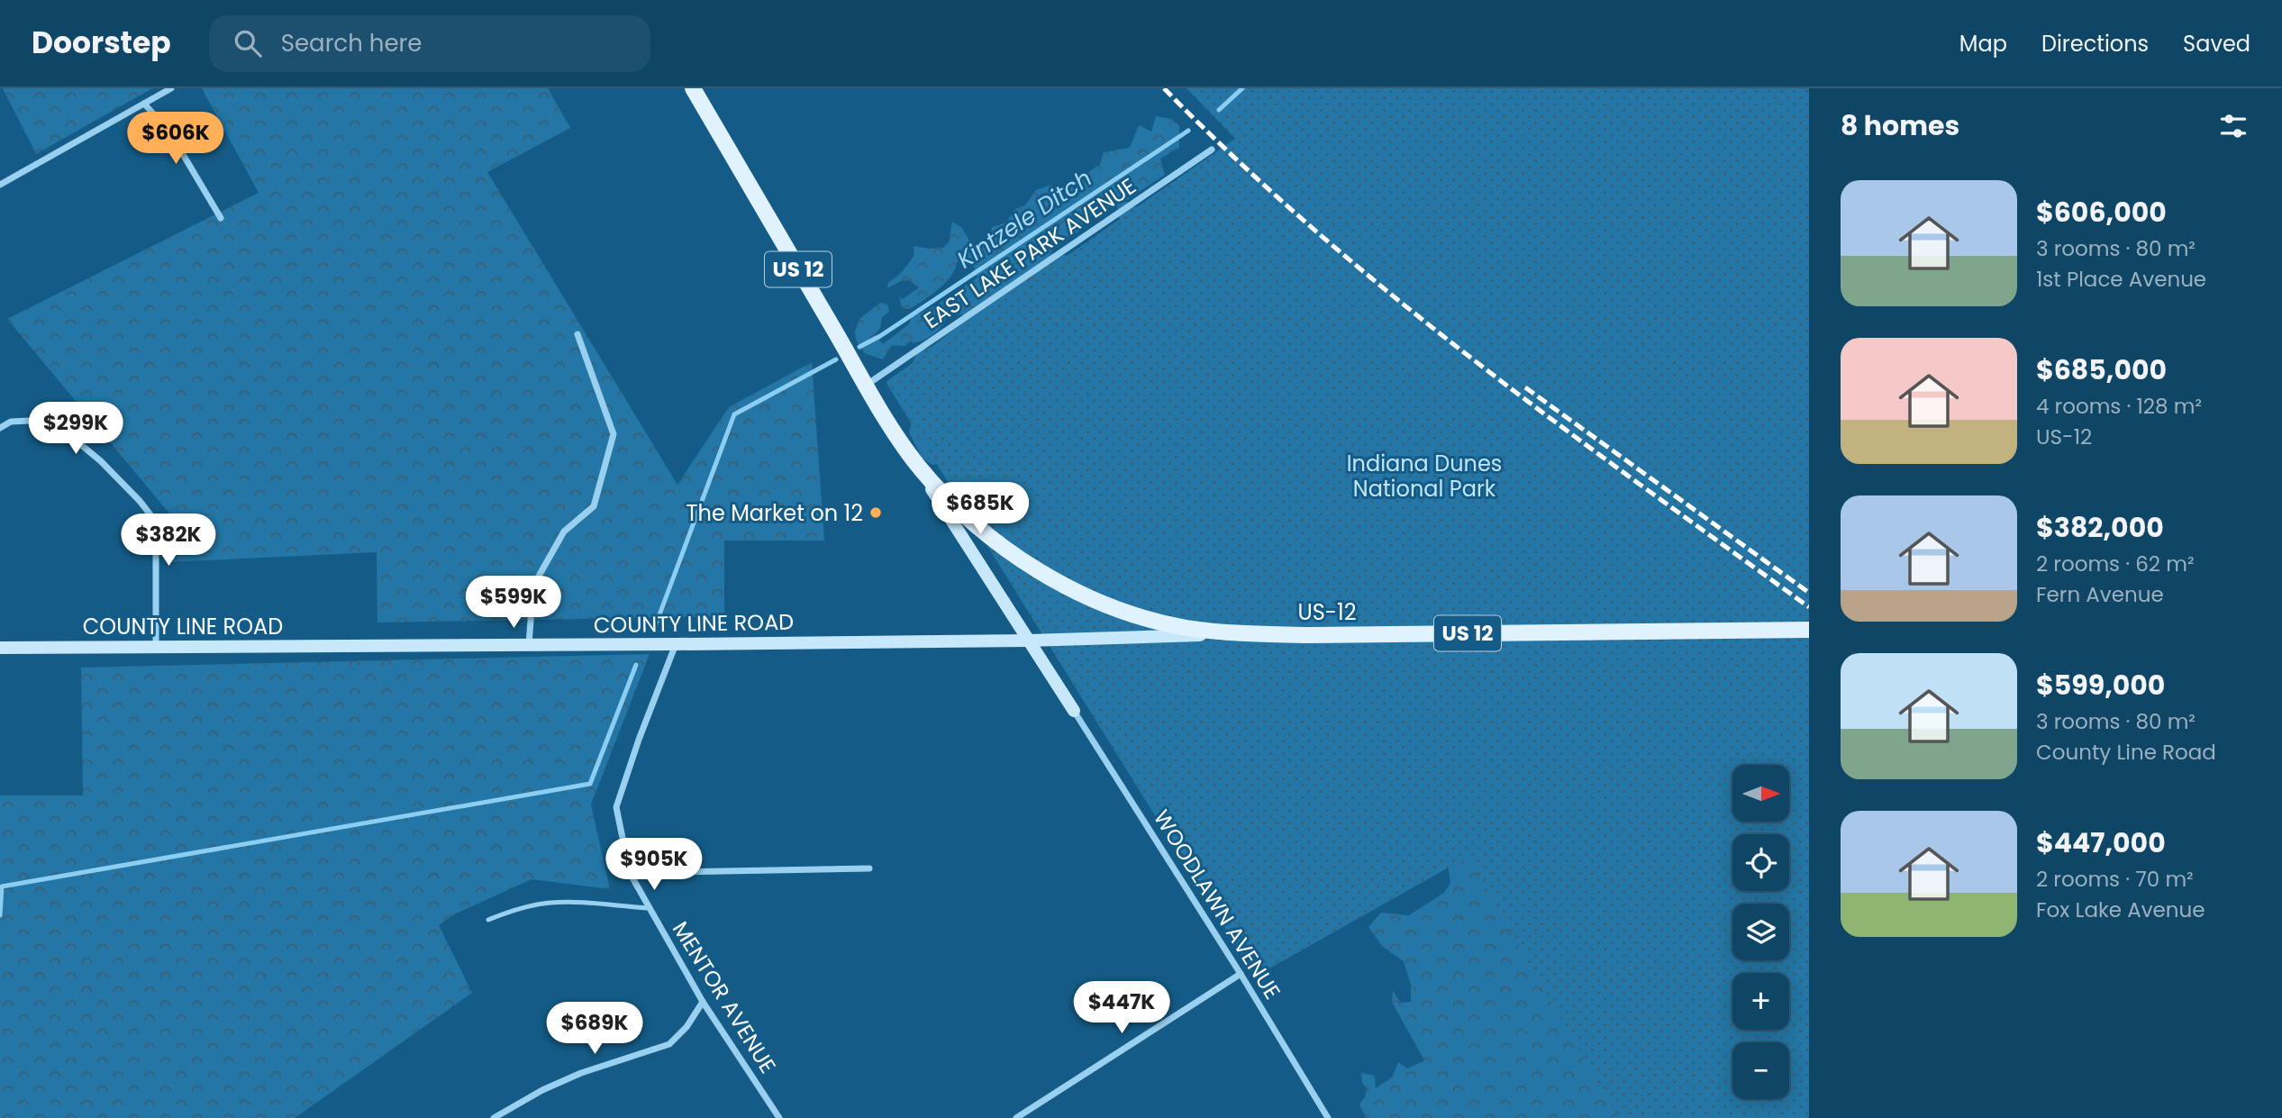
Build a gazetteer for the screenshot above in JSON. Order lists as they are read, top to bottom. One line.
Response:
{"streets":{"main road":["US 12","US-12"],"street":["EAST LAKE PARK AVENUE","COUNTY LINE ROAD","WOODLAWN AVENUE","MENTOR AVENUE"]},"crossings":[["EAST LAKE PARK AVENUE","US 12"],["US 12","US-12"],["US-12","COUNTY LINE ROAD"],["COUNTY LINE ROAD","MENTOR AVENUE"]],"water":["Kintzele Ditch"],"parks":["Indiana Dunes National Park"],"places":["The Market on 12"],"north":"right","page":{"header":"Doorstep","search":"Search here","nav":["Map","Directions","Saved"],"heading":"8 homes","price":["$606K","$299K","$685K","$382K","$599K","$905K","$447K","$689K"],"list":[{"name":"$606,000","note":"3 rooms · 80 m² · 1st Place Avenue"},{"name":"$685,000","note":"4 rooms · 128 m² · US-12"},{"name":"$382,000","note":"2 rooms · 62 m² · Fern Avenue"},{"name":"$599,000","note":"3 rooms · 80 m² · County Line Road"},{"name":"$447,000","note":"2 rooms · 70 m² · Fox Lake Avenue"}],"map_buttons":["+","−"]}}
